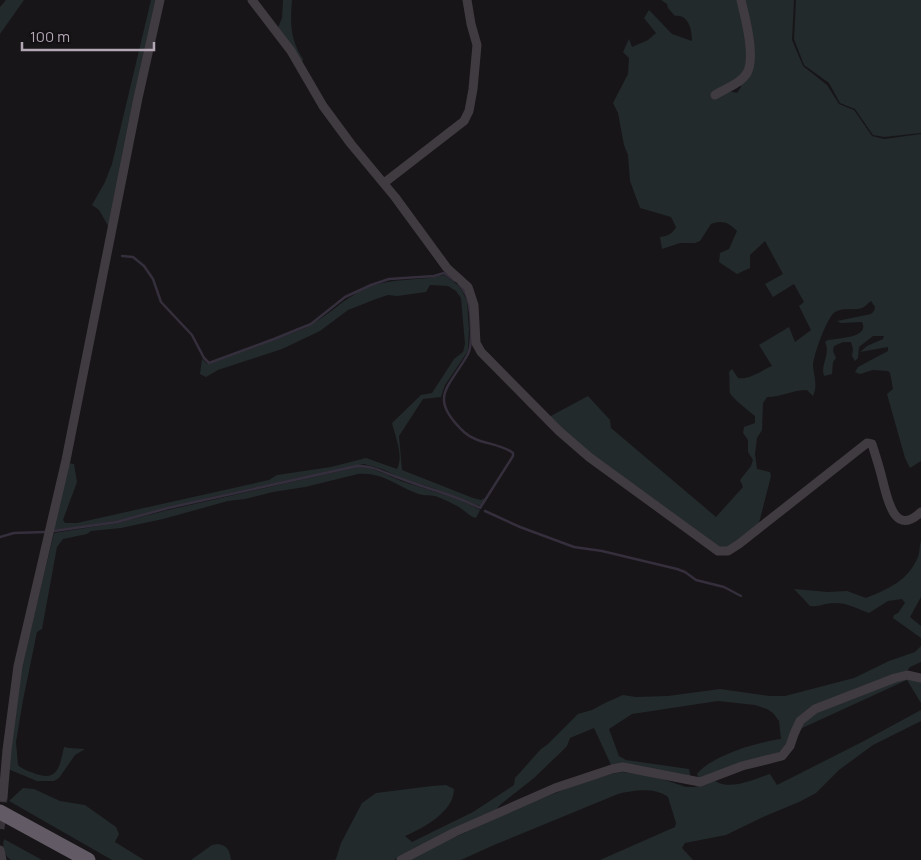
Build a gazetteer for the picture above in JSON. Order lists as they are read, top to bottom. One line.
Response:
{"scale_bar":"100 m"}
